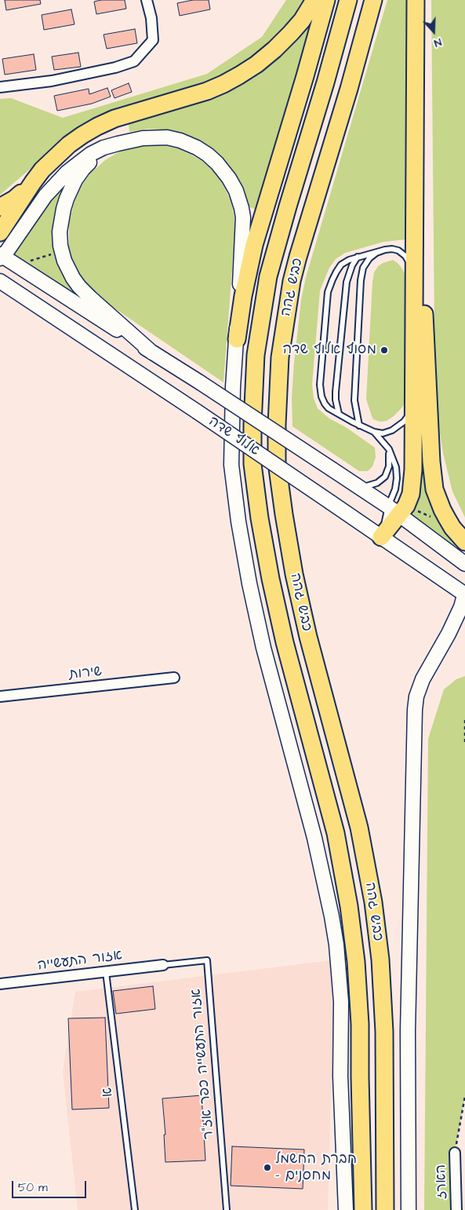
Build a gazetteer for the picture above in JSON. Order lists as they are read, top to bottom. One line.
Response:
{"streets":{"highway":["כביש גהה"],"main road":["אלוף שדה"],"street":["שירות","אזור התעשייה","הארז"],"lane":["אזור התעשייה כפר אז\"ר","א"]},"crossings":[["אזור התעשייה","אזור התעשייה כפר אז\"ר"],["אזור התעשייה","א"]],"places":["מסוף אלוף שדה","חברת החשמל - מחסנים"],"scale_bar":"50 m","north":"bottom"}
